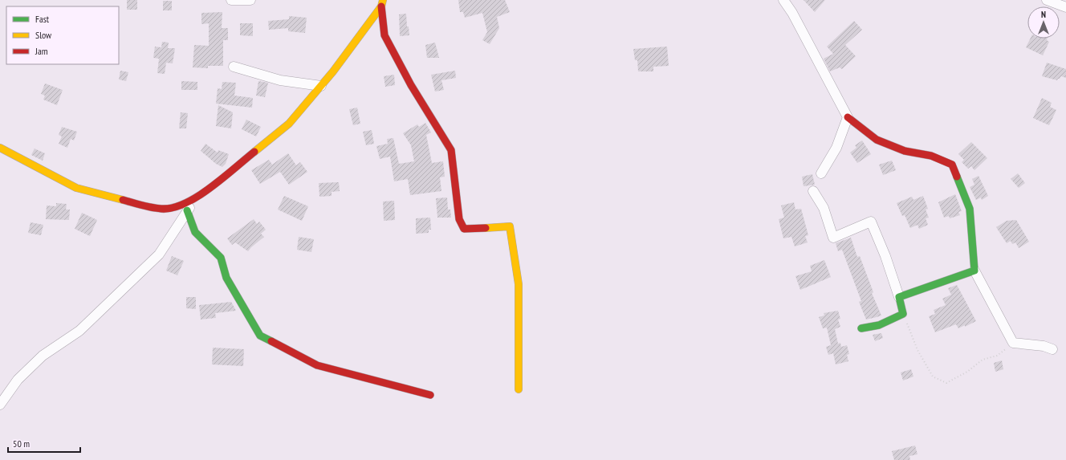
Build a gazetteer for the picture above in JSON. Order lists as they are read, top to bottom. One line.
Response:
{"legend":["Fast","Slow","Jam"],"scale_bar":"50 m","north":"top"}
